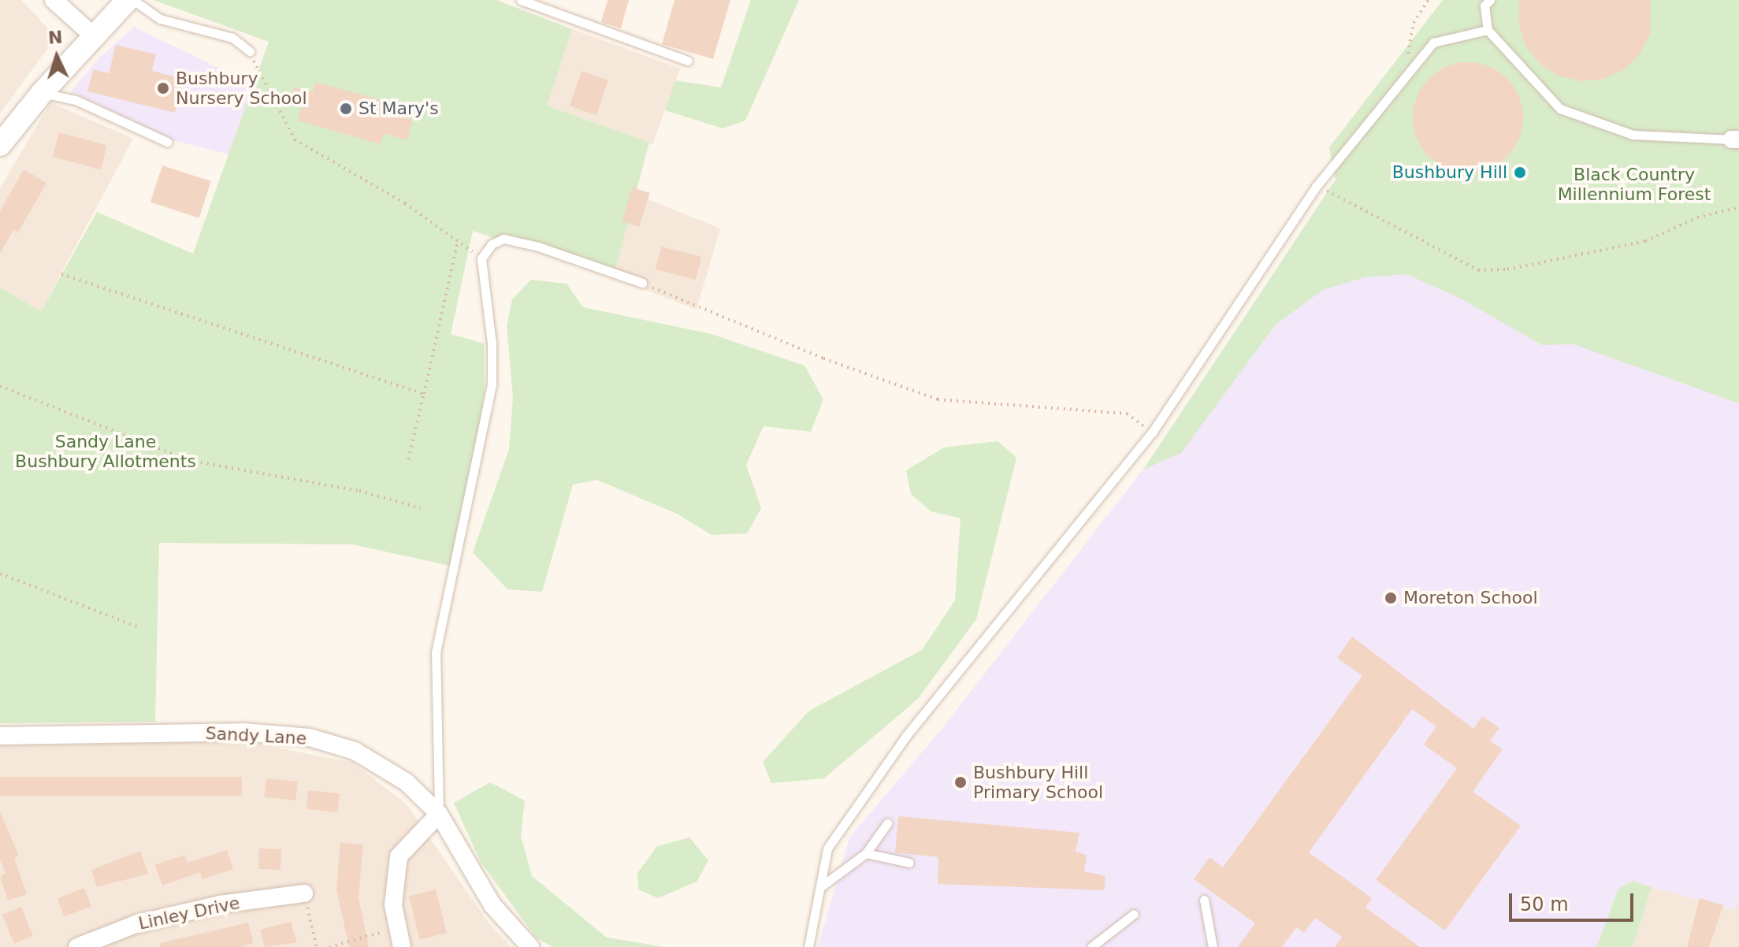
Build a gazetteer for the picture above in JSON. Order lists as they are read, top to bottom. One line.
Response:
{"streets":{"street":["Sandy Lane","Linley Drive"]},"parks":["Black Country Millennium Forest","Sandy Lane Bushbury Allotments"],"places":["Bushbury Nursery School","St Mary's","Bushbury Hill","Moreton School","Bushbury Hill Primary School"],"scale_bar":"50 m","north":"top"}
